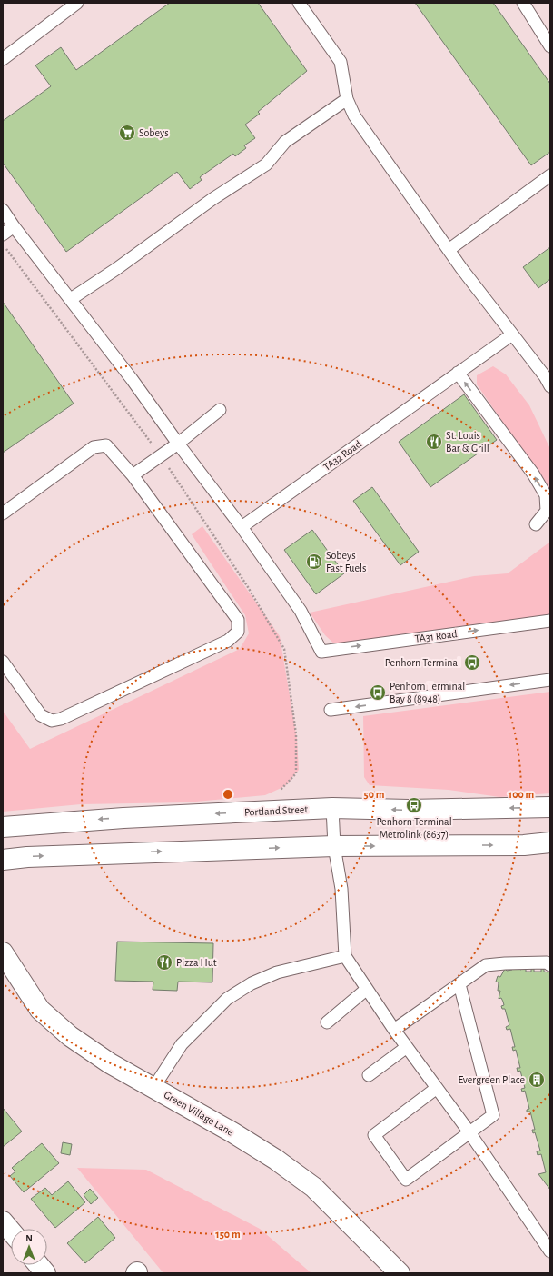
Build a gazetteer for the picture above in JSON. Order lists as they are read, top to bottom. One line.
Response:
{"streets":{"main road":["Portland Street","Green Village Lane"],"lane":["TA32 Road","TA31 Road"]},"crossings":[["TA32 Road","TA31 Road"]],"places":{"supermarket":["Sobeys"],"restaurant":["St. Louis Bar & Grill","Pizza Hut"],"fuel station":["Sobeys Fast Fuels"],"bus stop":["Penhorn Terminal","Penhorn Terminal Bay 8 (8948)","Penhorn Terminal Metrolink (8637)"],"building":["Evergreen Place"]},"north":"top","rings":["50 m","100 m","150 m"]}
